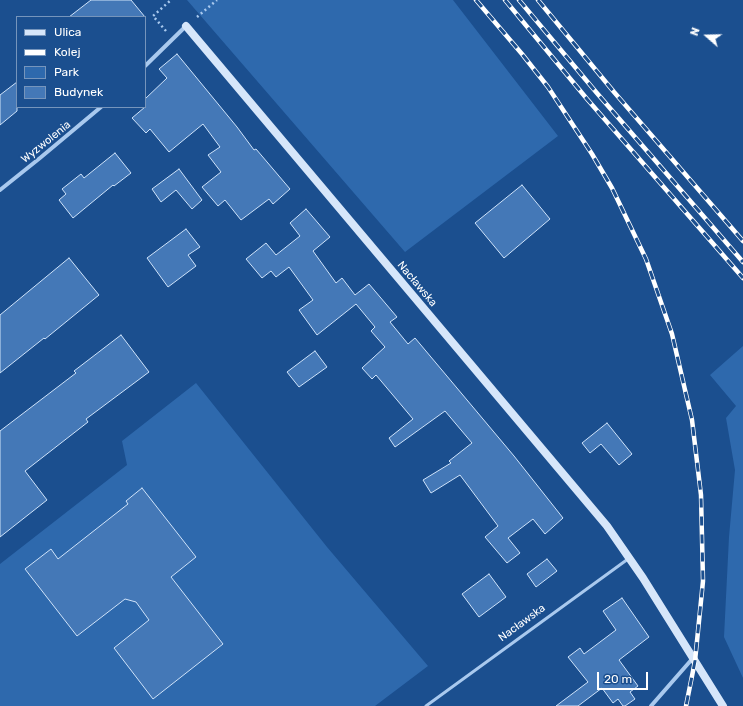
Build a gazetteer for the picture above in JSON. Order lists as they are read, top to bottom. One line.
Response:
{"streets":{"street":["Wyzwolenia","Nacławska"]},"legend":["Ulica","Kolej","Park","Budynek"],"scale_bar":"20 m","north":"left"}
